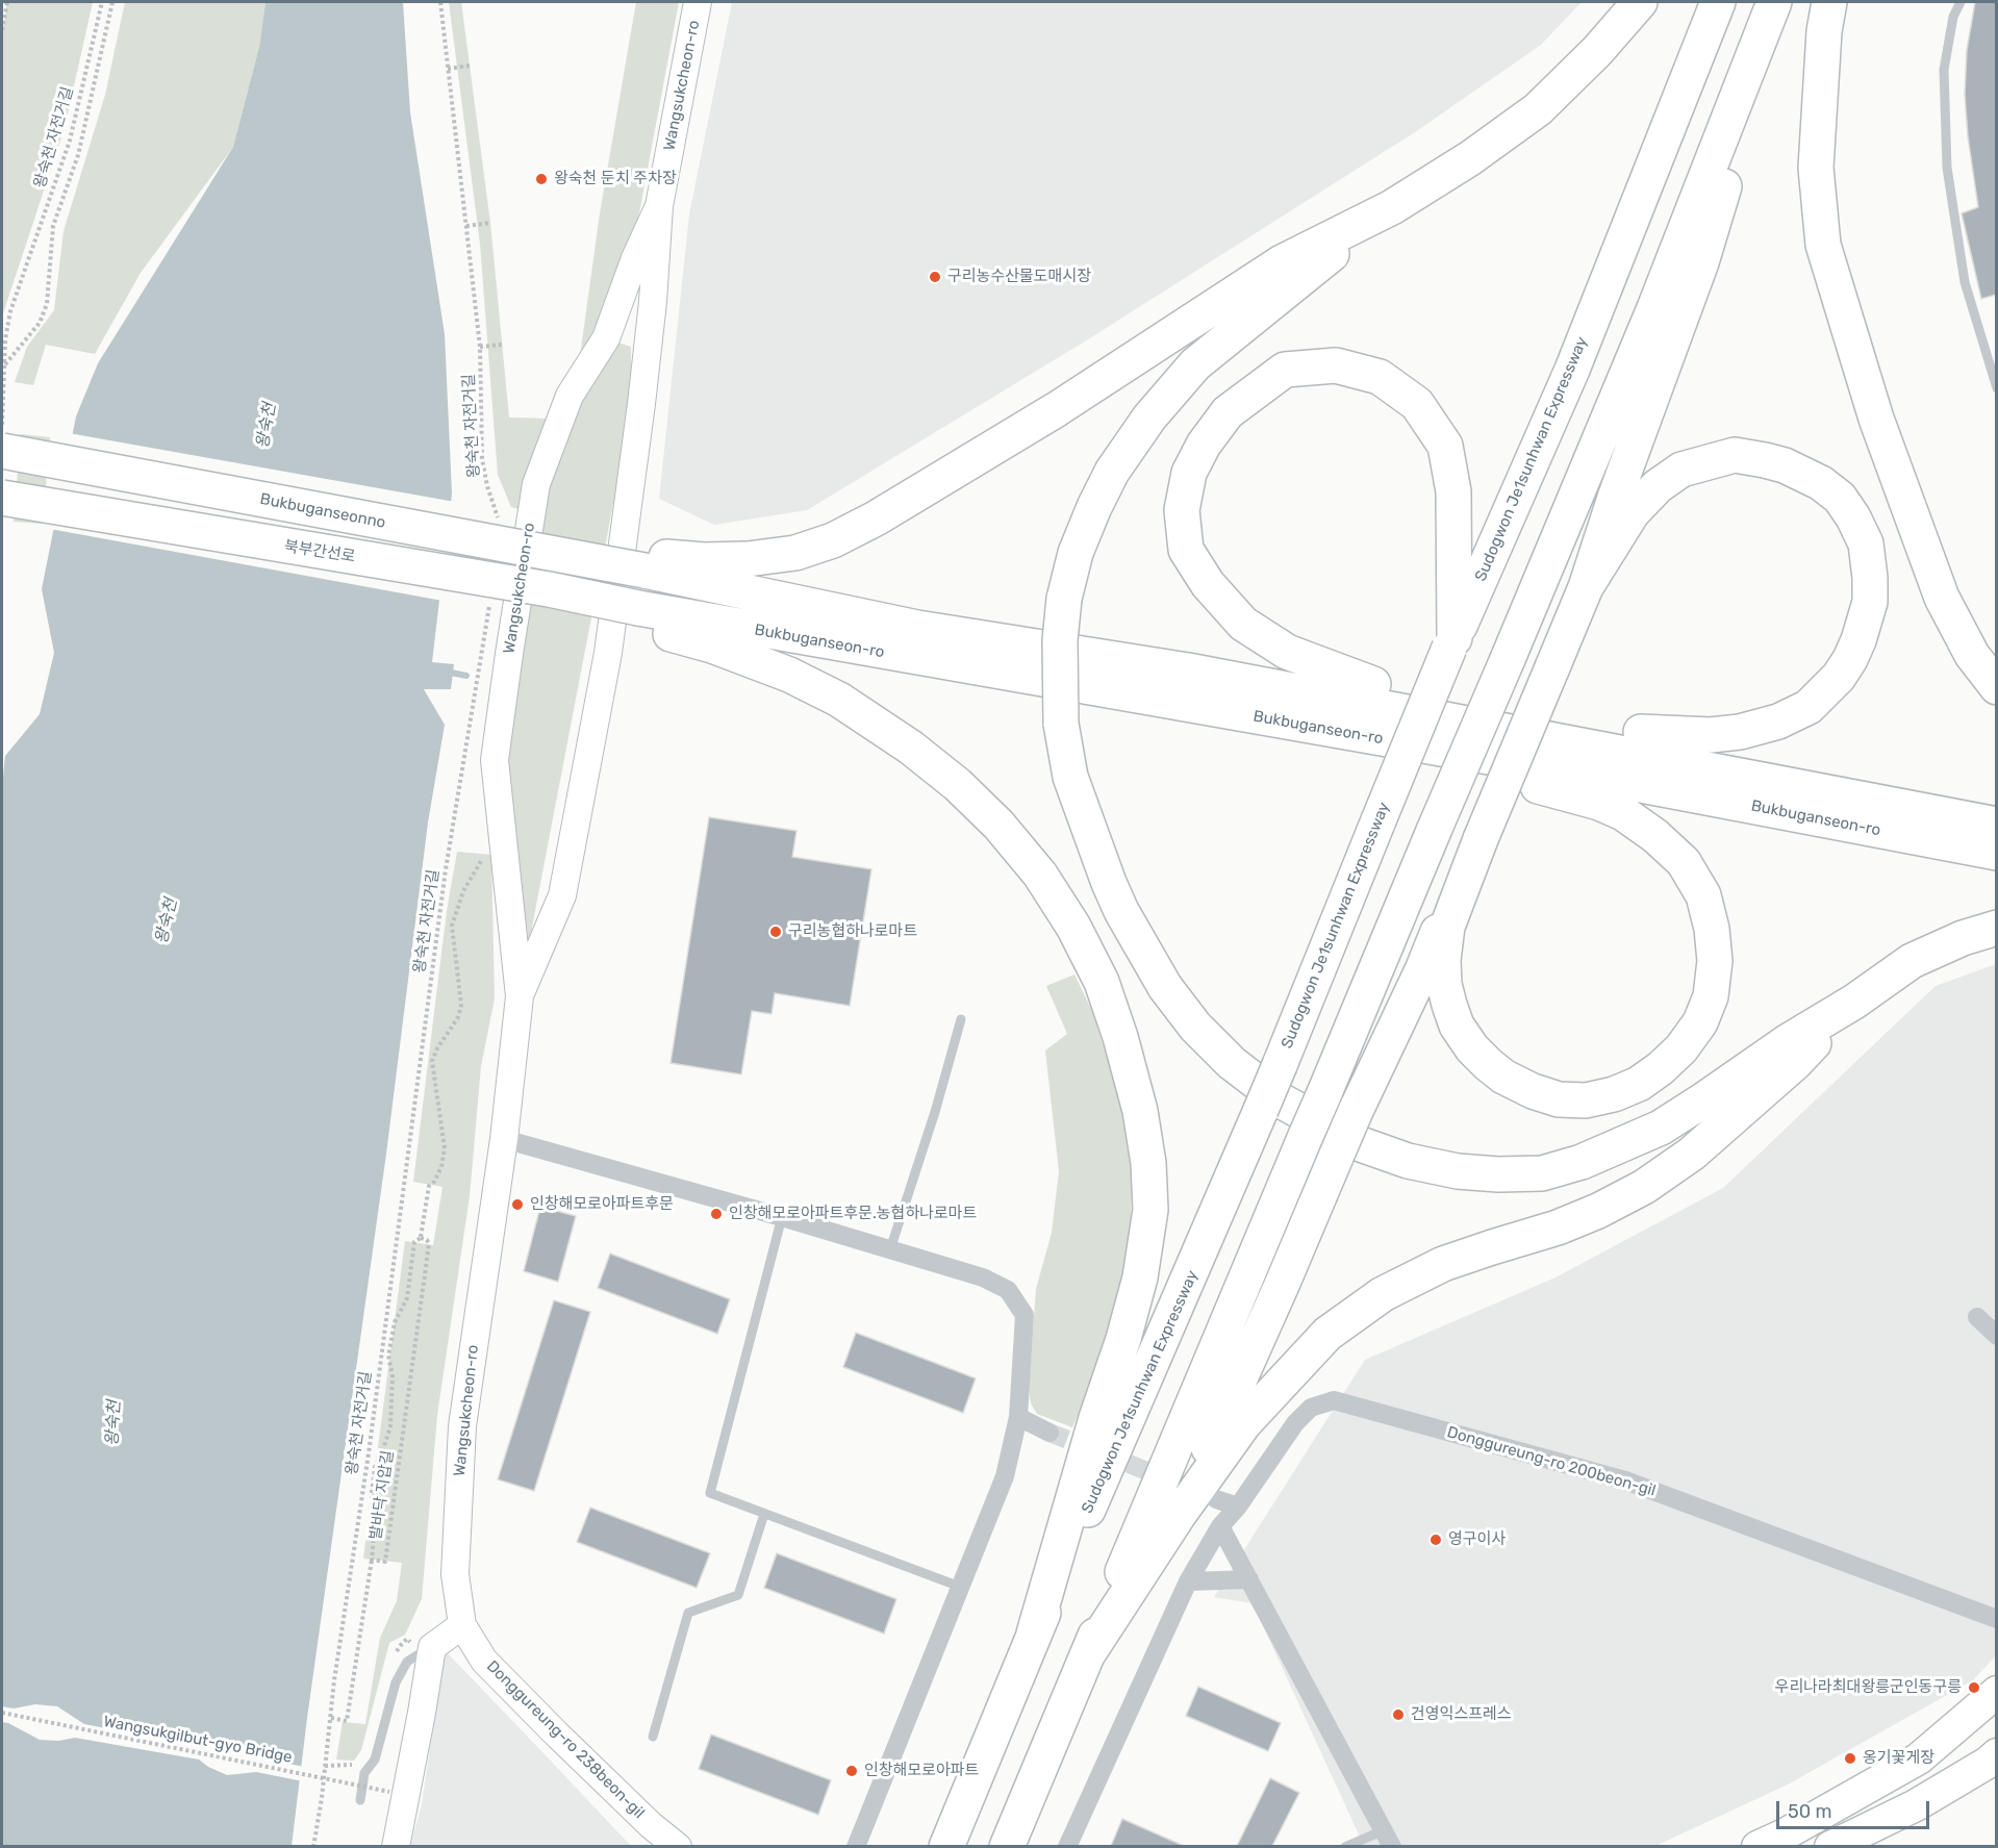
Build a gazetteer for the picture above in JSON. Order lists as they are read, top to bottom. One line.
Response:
{"streets":{"highway":["Sudogwon Je1sunhwan Expressway","Bukbuganseonno","북부간선로","Bukbuganseon-ro"],"street":["Wangsukcheon-ro","Donggureung-ro 200beon-gil","Donggureung-ro 238beon-gil"],"path":["왕숙천 자전거길","발바닥 지압길","Wangsukgilbut-gyo Bridge"]},"crossings":[["Wangsukcheon-ro","Donggureung-ro 238beon-gil"],["Bukbuganseonno","Bukbuganseon-ro"],["북부간선로","Bukbuganseon-ro"]],"water":["왕숙천"],"places":["왕숙천 둔치 주차장","구리농수산물도매시장","구리농협하나로마트","인창해모로아파트후문","인창해모로아파트후문.농협하나로마트","영구이사","우리나라최대왕릉군인동구릉","건영익스프레스","옹기꽃게장","인창해모로아파트"],"scale_bar":"50 m"}
